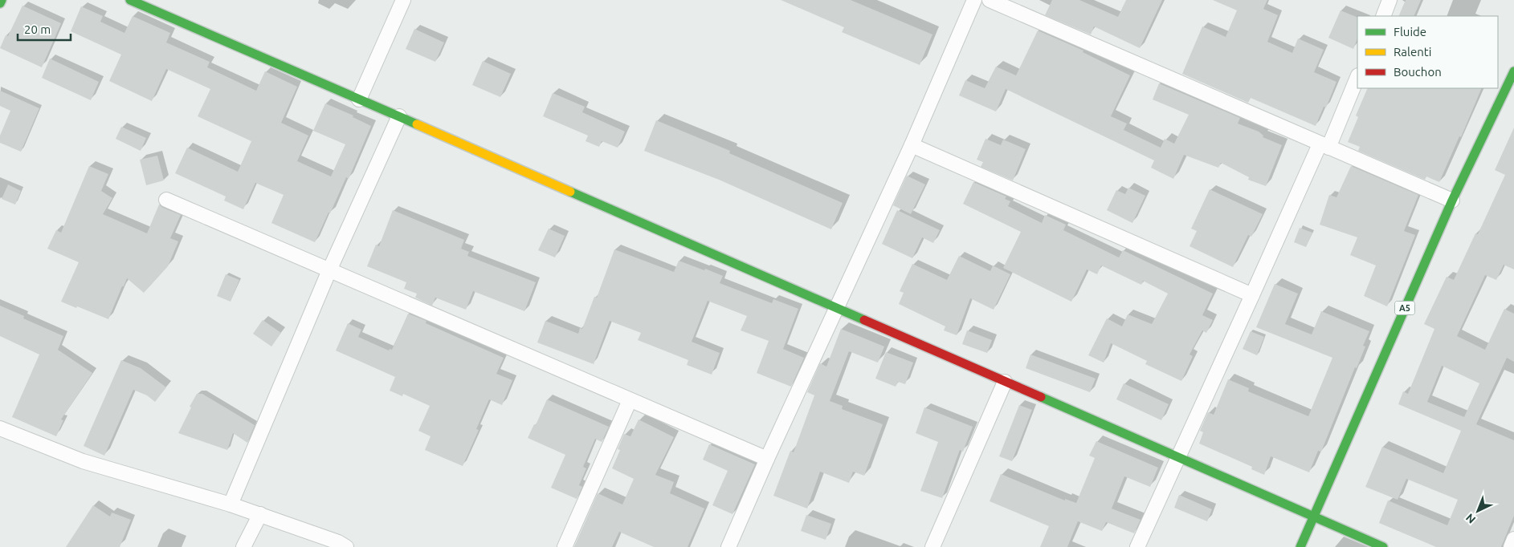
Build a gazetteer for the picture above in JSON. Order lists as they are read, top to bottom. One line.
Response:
{"streets":{"street":["A5"]},"legend":["Fluide","Ralenti","Bouchon"],"scale_bar":"20 m","north":"bottom left"}
